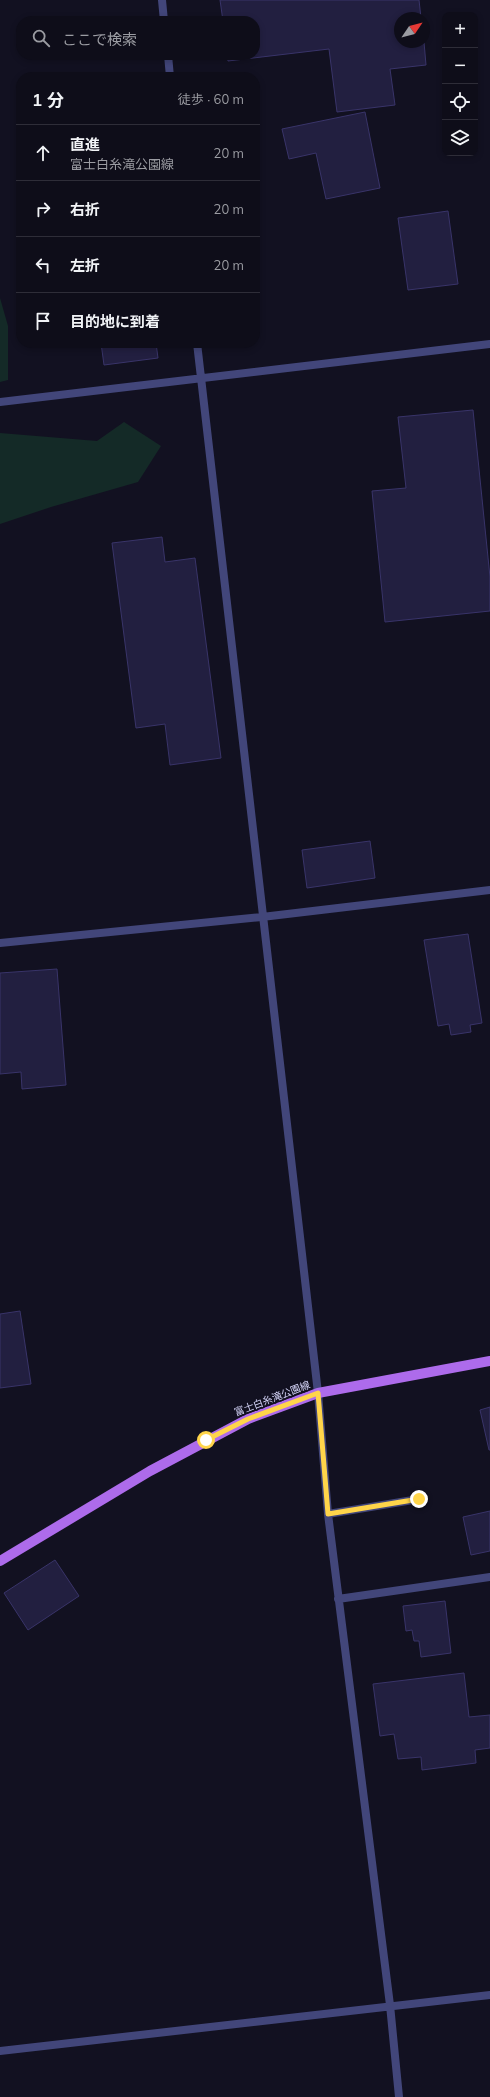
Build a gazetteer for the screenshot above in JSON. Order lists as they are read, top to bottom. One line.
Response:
{"streets":{"main road":["富士白糸滝公園線"]},"north":"top right","page":{"map_buttons":["+","−"],"search":"ここで検索","heading":["1 分","徒歩 · 60 m"],"list":[["直進","富士白糸滝公園線","20 m"],["右折","20 m"],["左折","20 m"],"目的地に到着"]}}
